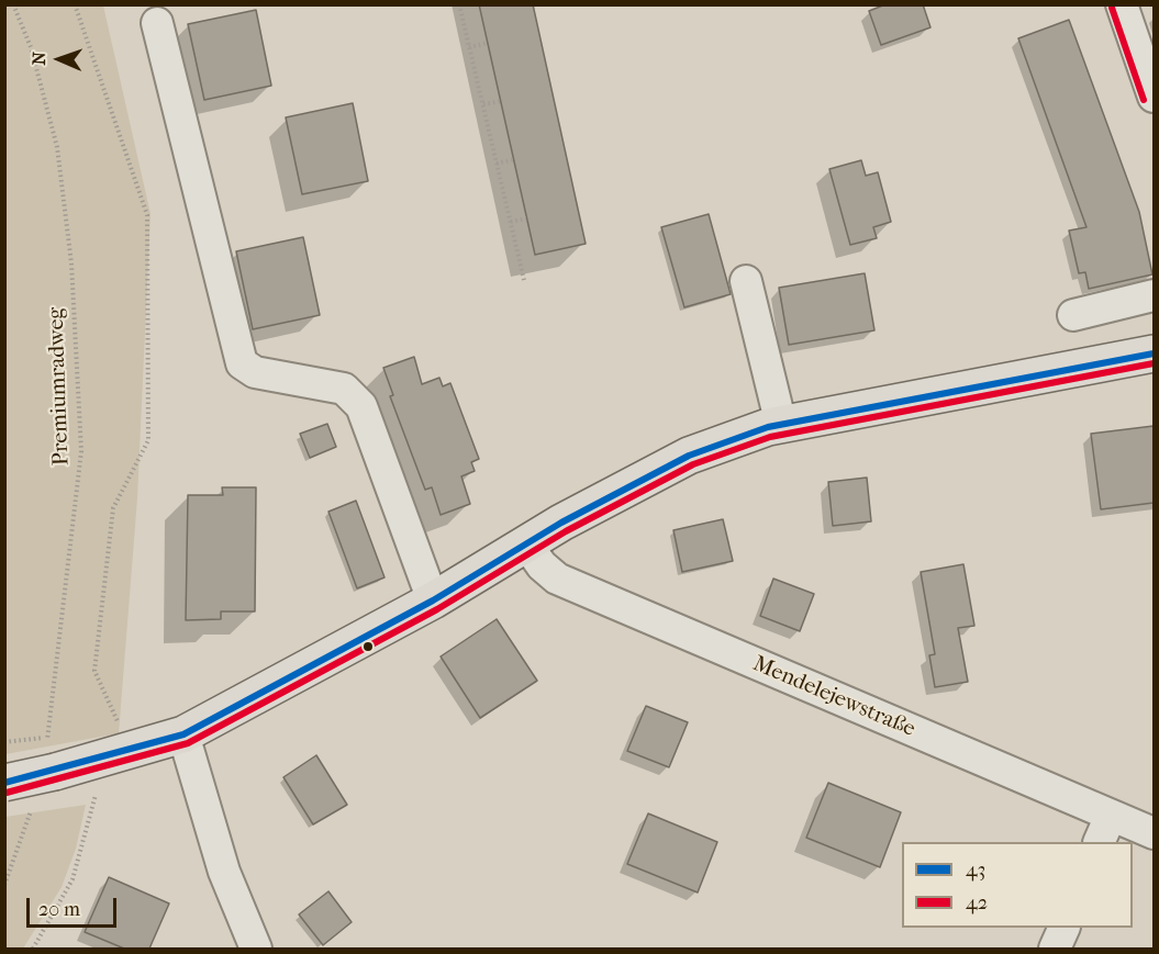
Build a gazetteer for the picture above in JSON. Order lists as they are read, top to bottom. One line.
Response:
{"streets":{"street":["Mendelejewstraße"],"path":["Premiumradweg"]},"lines":["transit line 42","transit line 43"],"legend":["43","42"],"scale_bar":"20 m","north":"left"}
